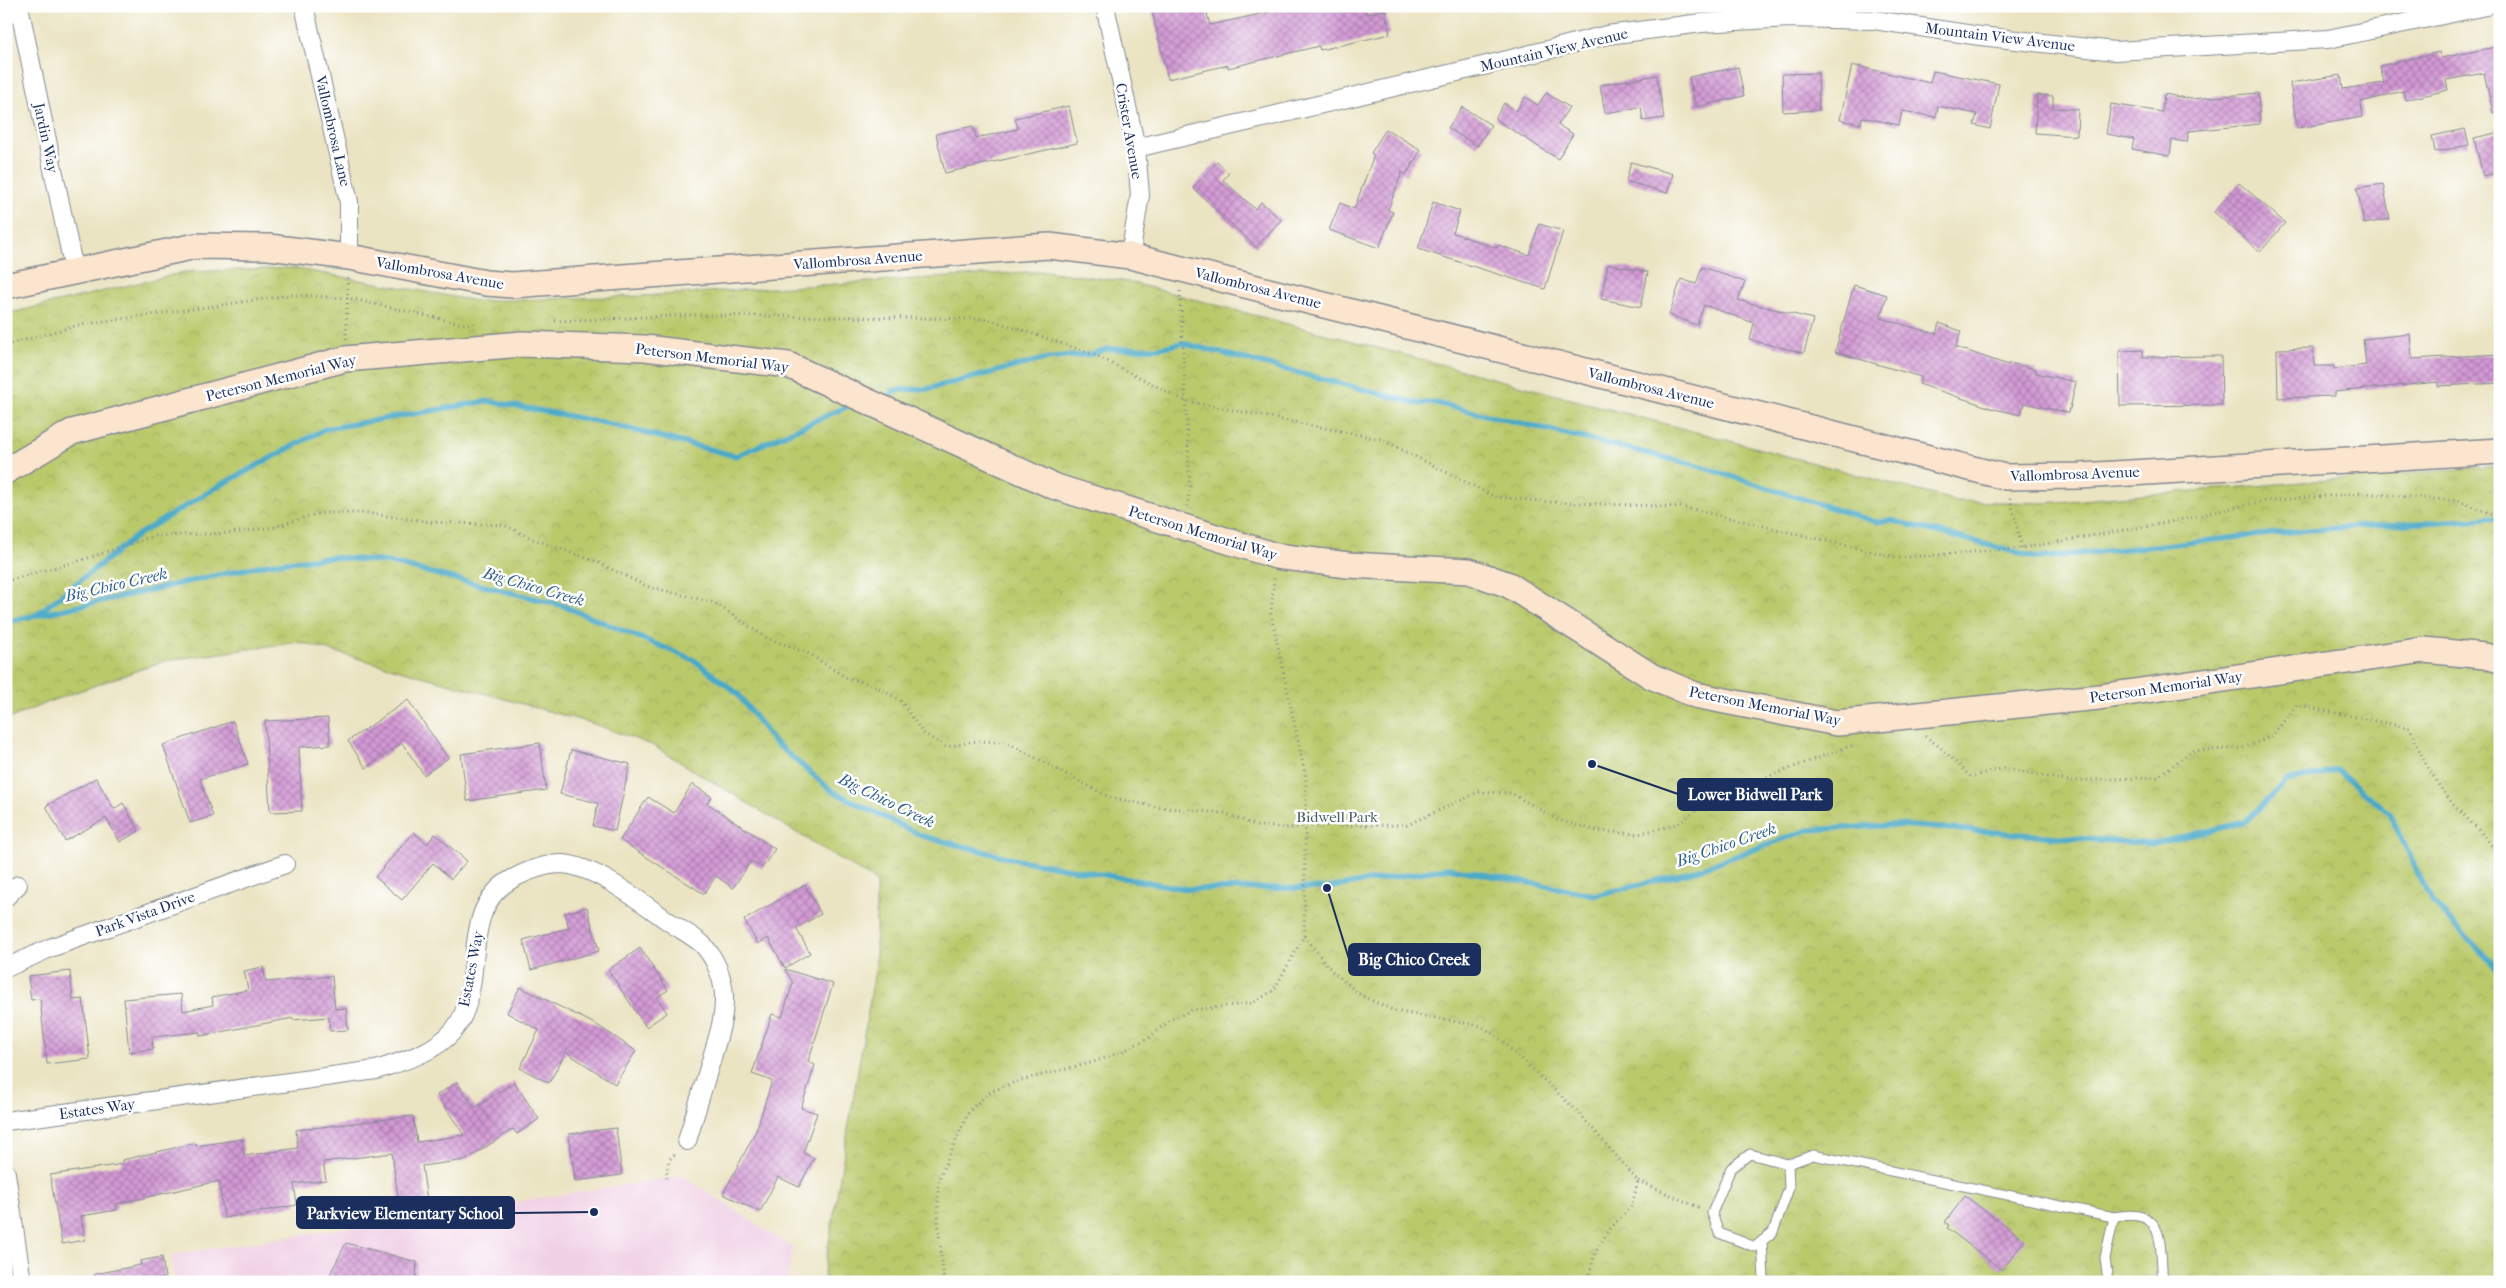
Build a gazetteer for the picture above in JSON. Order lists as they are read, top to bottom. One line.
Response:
{"streets":{"street":["Mountain View Avenue","Vallombrosa Lane","Crister Avenue","Jardin Way","Vallombrosa Avenue","Peterson Memorial Way","Park Vista Drive","Estates Way"]},"crossings":[["Mountain View Avenue","Crister Avenue"],["Vallombrosa Lane","Vallombrosa Avenue"],["Crister Avenue","Vallombrosa Avenue"],["Jardin Way","Vallombrosa Avenue"]],"water":["Big Chico Creek"],"parks":["Bidwell Park"],"places":["Lower Bidwell Park","Big Chico Creek","Parkview Elementary School"]}
